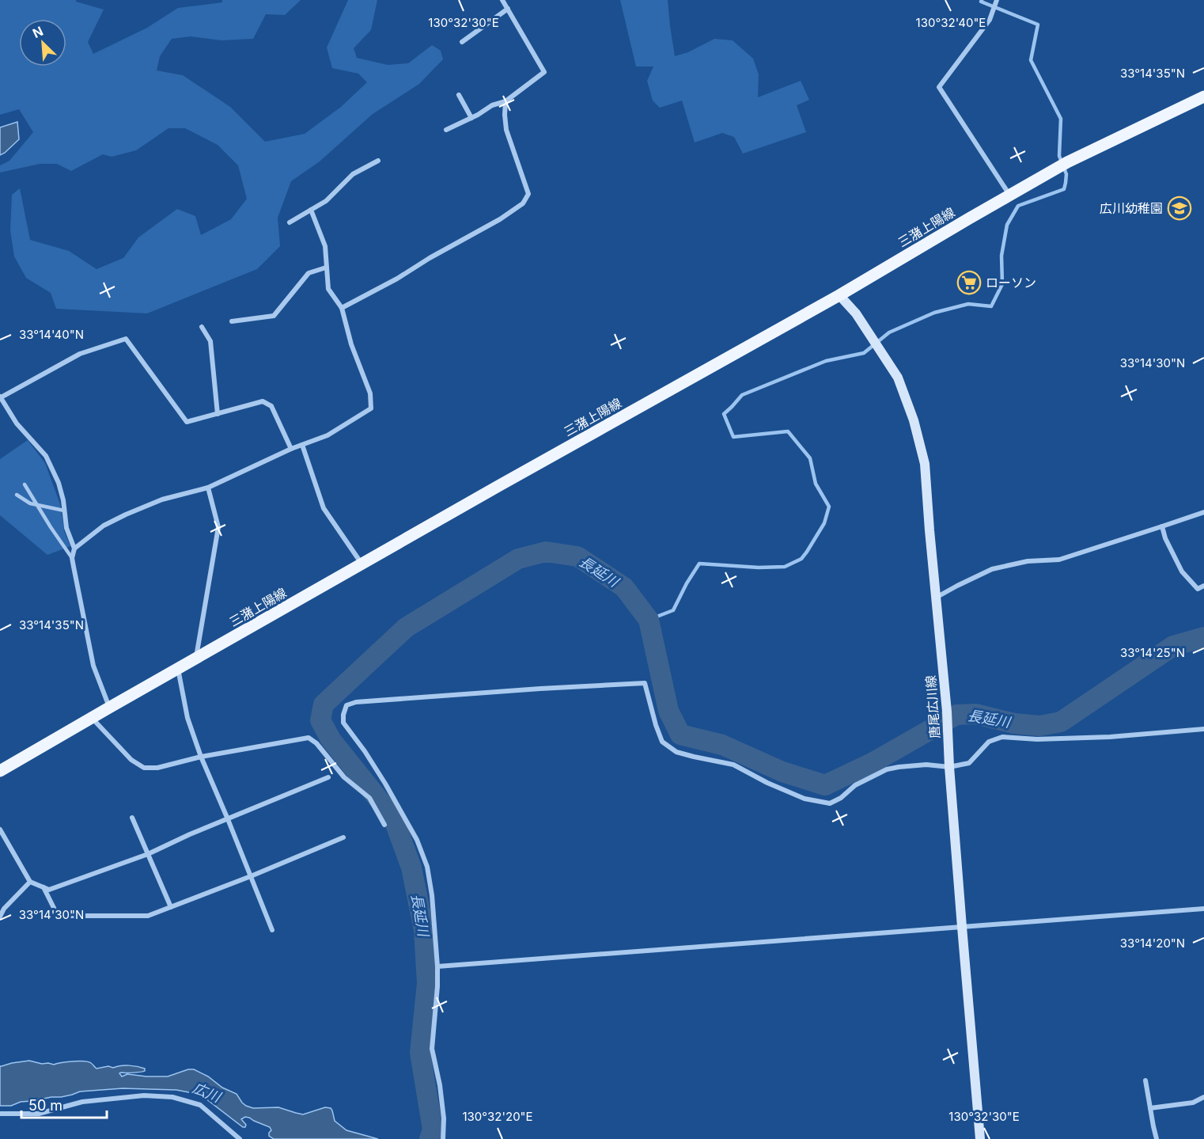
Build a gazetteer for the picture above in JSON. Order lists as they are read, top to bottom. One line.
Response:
{"streets":{"main road":["三潴上陽線","唐尾広川線"]},"crossings":[["三潴上陽線","唐尾広川線"]],"water":["長延川","広川"],"places":{"school or university":["広川幼稚園"],"supermarket":["ローソン"]},"scale_bar":"50 m","north":"top left","coordinates":["130°32'30\"E","130°32'40\"E","33°14'35\"N","33°14'40\"N","33°14'30\"N","33°14'25\"N","33°14'20\"N","130°32'20\"E"]}
